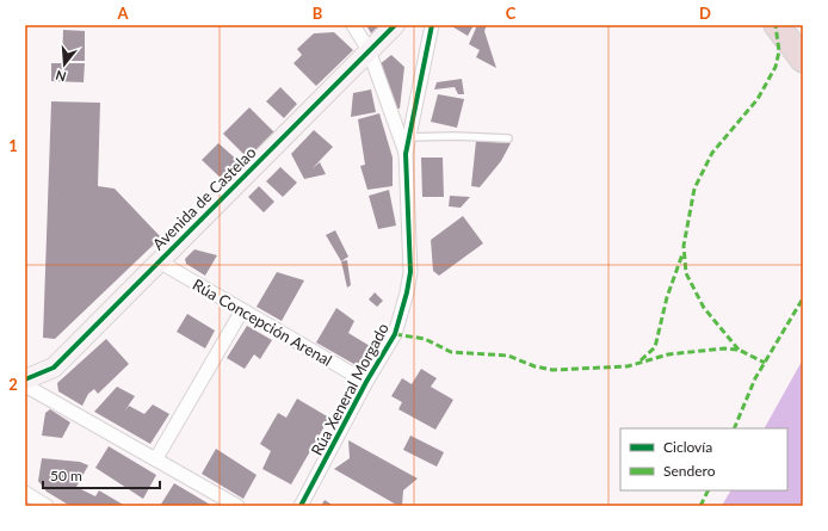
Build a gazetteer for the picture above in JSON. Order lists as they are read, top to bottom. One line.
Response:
{"streets":{"street":["Avenida de Castelao","Rúa Concepción Arenal","Rúa Xeneral Morgado"]},"crossings":[["Avenida de Castelao","Rúa Concepción Arenal"],["Rúa Concepción Arenal","Rúa Xeneral Morgado"]],"legend":["Ciclovía","Sendero"],"scale_bar":"50 m","north":"bottom","grid":{"columns":["A","B","C","D"],"rows":["1","2"]}}
